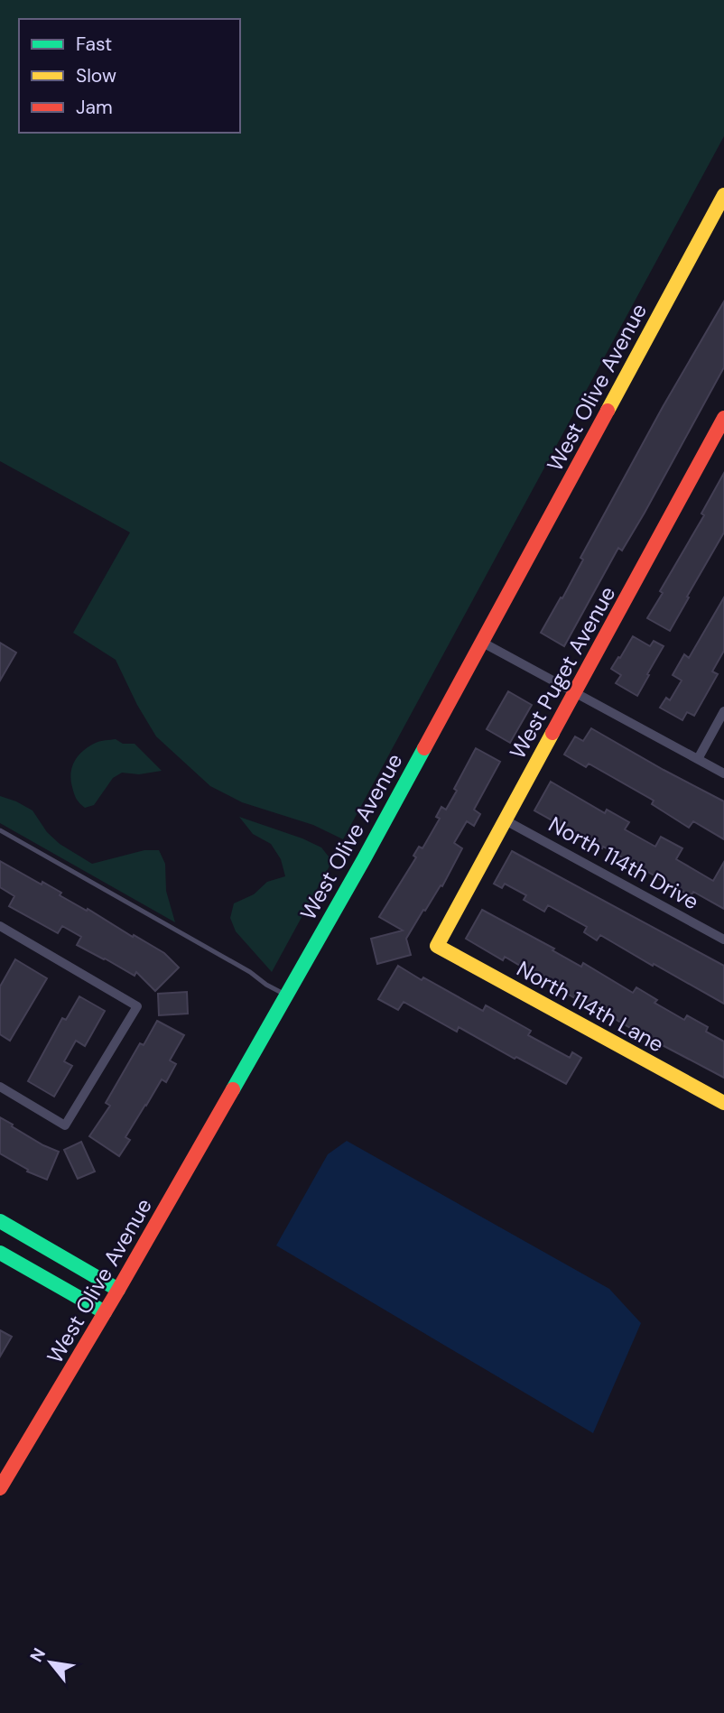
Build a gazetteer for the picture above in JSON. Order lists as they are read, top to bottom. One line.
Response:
{"streets":{"main road":["West Olive Avenue","West Puget Avenue","North 114th Lane"],"street":["North 114th Drive"]},"crossings":[["West Puget Avenue","North 114th Drive"],["West Puget Avenue","North 114th Lane"]],"legend":["Fast","Slow","Jam"],"north":"top left"}
